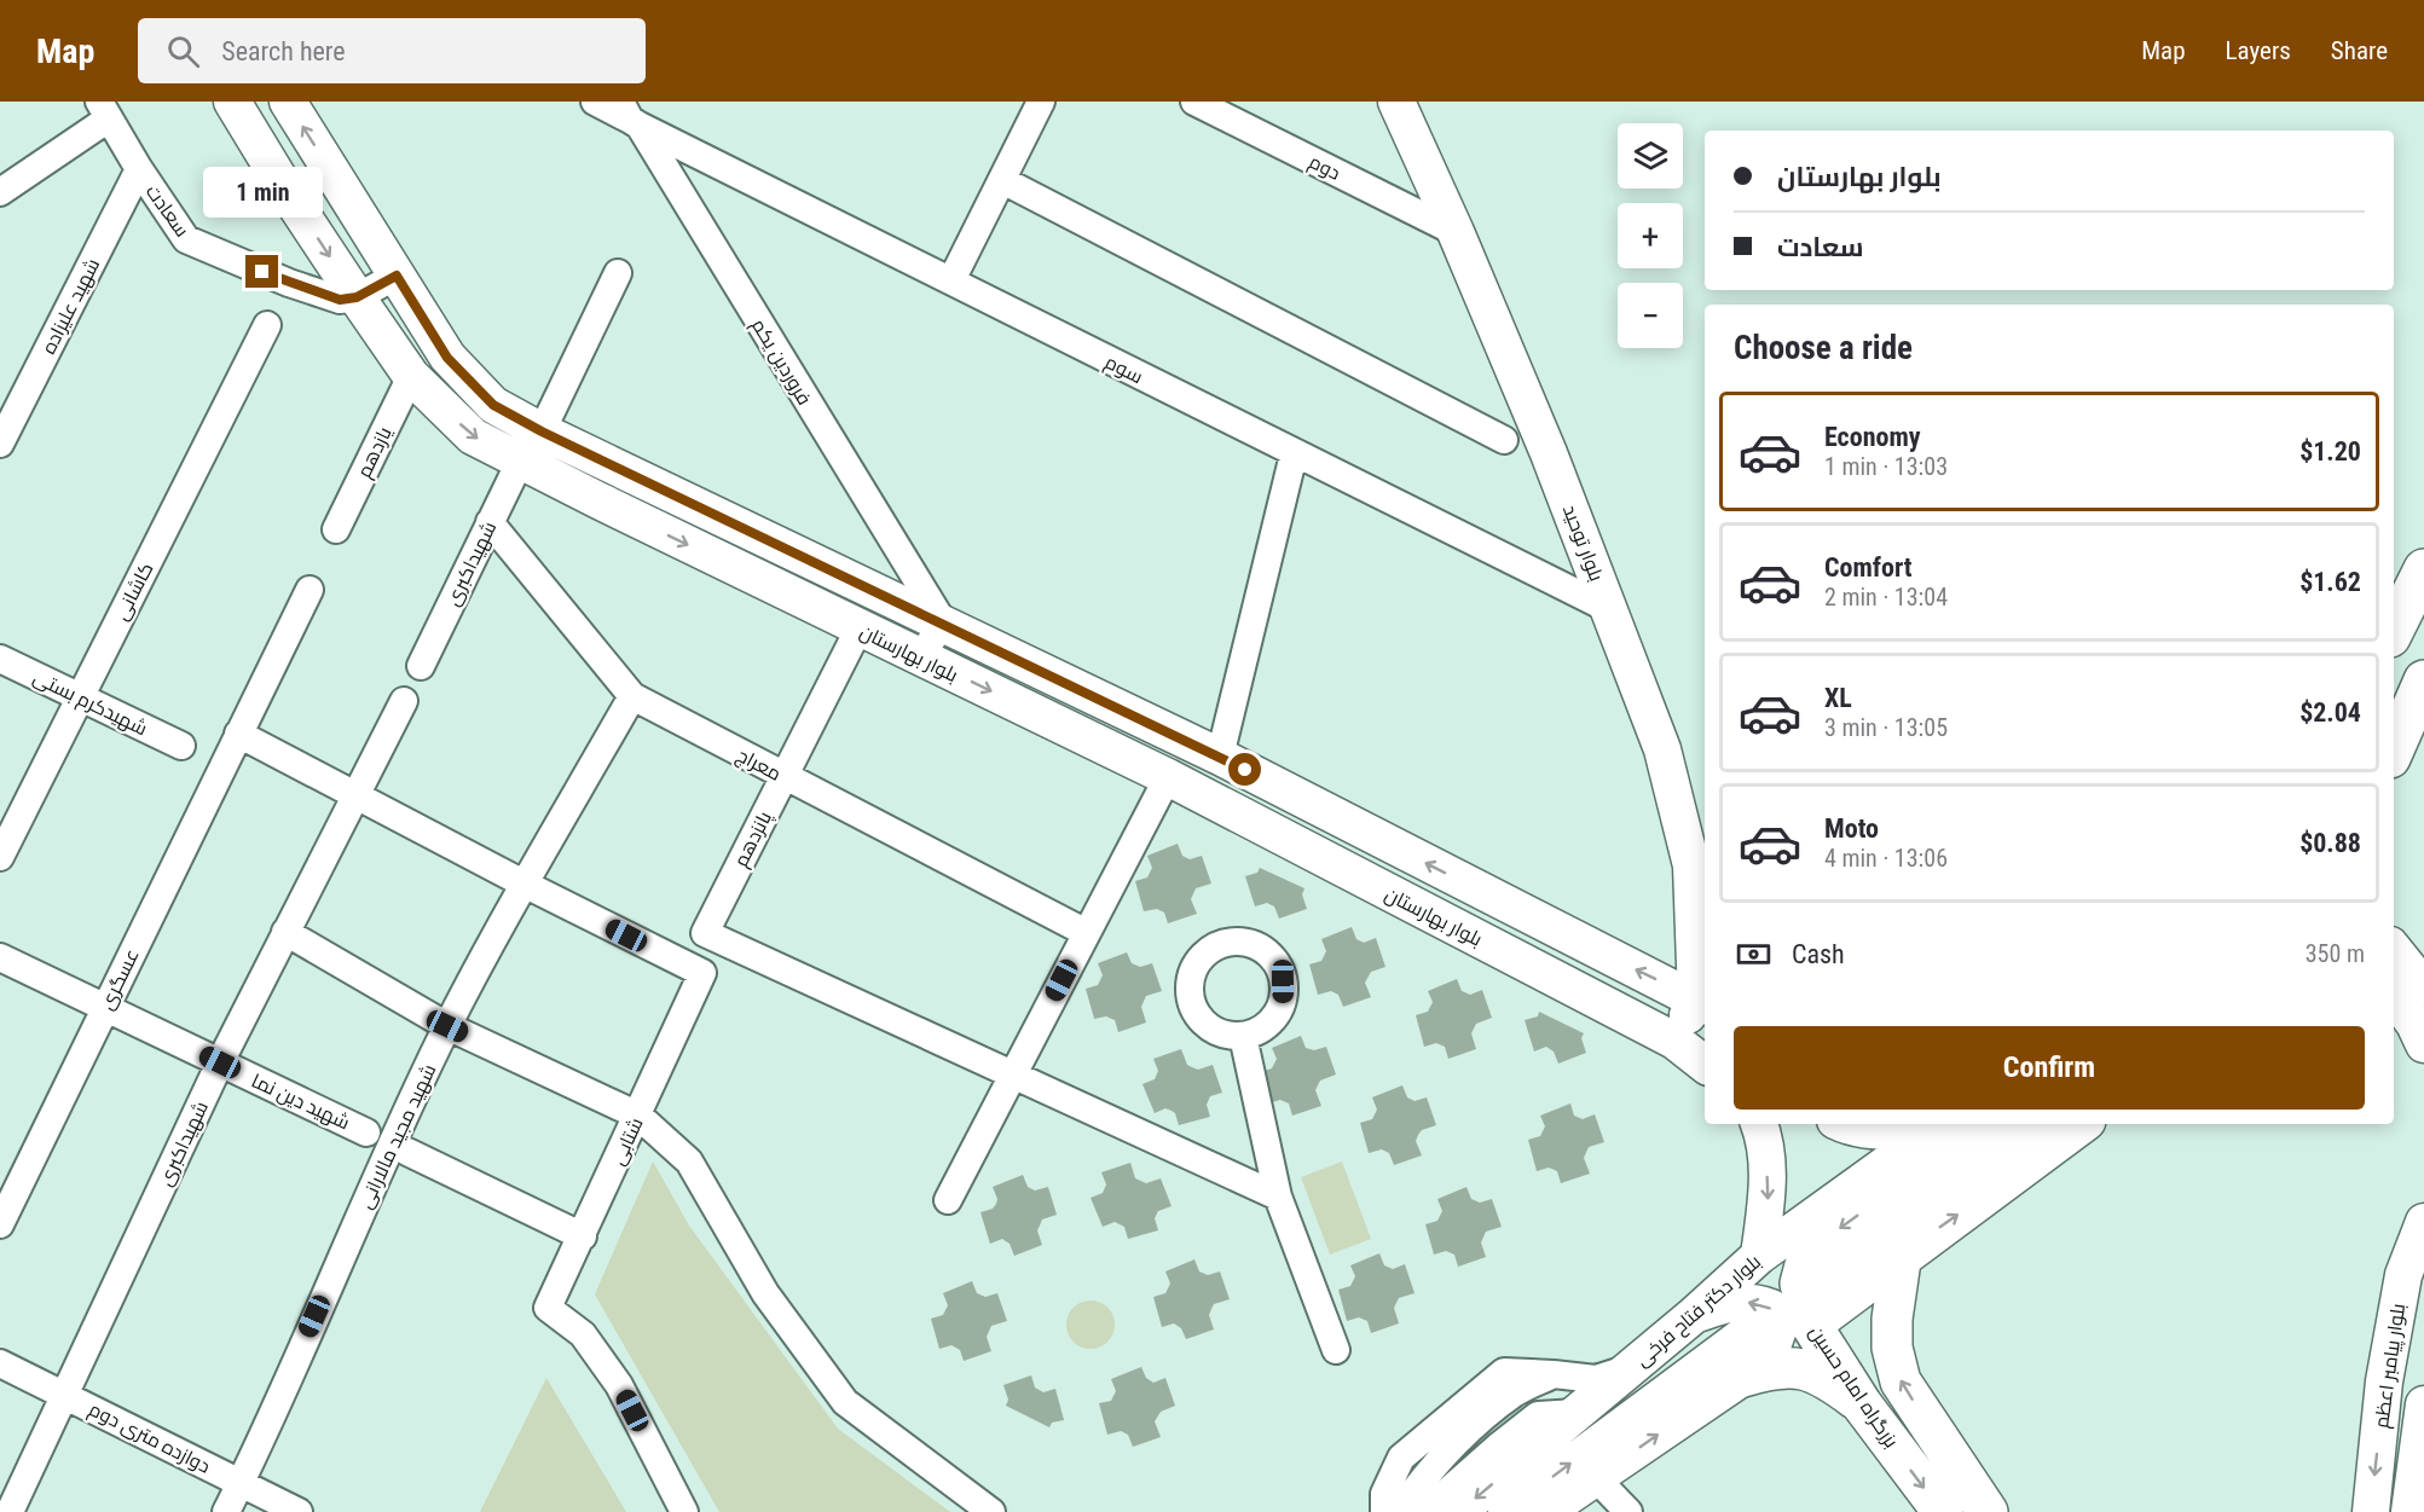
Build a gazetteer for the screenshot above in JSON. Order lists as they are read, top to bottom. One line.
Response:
{"streets":{"highway":["بزرگراه امام حسین"],"main road":["بلوار توحید","بلوار بهارستان","بلوار دکتر فتاح فرخی","بلوار پیامبر اعظم"],"street":["دوم","سعادت","شهید علیزاده","فروردین یکم","سوم","یازدهم","شهیداکبری","کاشانی","شهیدکرم بستی","معراج","پانزدهم","عسگری","شهید دین نما","شهید مجید مالارانی","شتابی","دوازده متری دوم"]},"crossings":[["دوم","بلوار توحید"],["سعادت","شهید علیزاده"],["سعادت","بلوار بهارستان"],["فروردین یکم","سوم"],["فروردین یکم","بلوار بهارستان"],["سوم","بلوار توحید"],["یازدهم","بلوار بهارستان"],["بلوار توحید","بلوار بهارستان"],["شهیداکبری","بلوار بهارستان"],["شهیداکبری","معراج"],["شهیداکبری","شهید دین نما"],["شهیداکبری","دوازده متری دوم"],["کاشانی","شهیدکرم بستی"],["بلوار بهارستان","پانزدهم"],["معراج","پانزدهم"],["معراج","شهید مجید مالارانی"],["عسگری","شهید دین نما"],["شهید مجید مالارانی","شتابی"],["شهید مجید مالارانی","دوازده متری دوم"]],"page":{"header":"Map","search":"Search here","nav":["Map","Layers","Share"],"map_buttons":["+","−"],"banner":["بلوار بهارستان","سعادت"],"bubble":"1 min","heading":"Choose a ride","list":[{"name":"Economy","note":"1 min · 13:03","value":"$1.20"},{"name":"Comfort","note":"2 min · 13:04","value":"$1.62"},{"name":"XL","note":"3 min · 13:05","value":"$2.04"},{"name":"Moto","note":"4 min · 13:06","value":"$0.88"}],"pay":["Cash","350 m"],"buttons":"Confirm"}}
